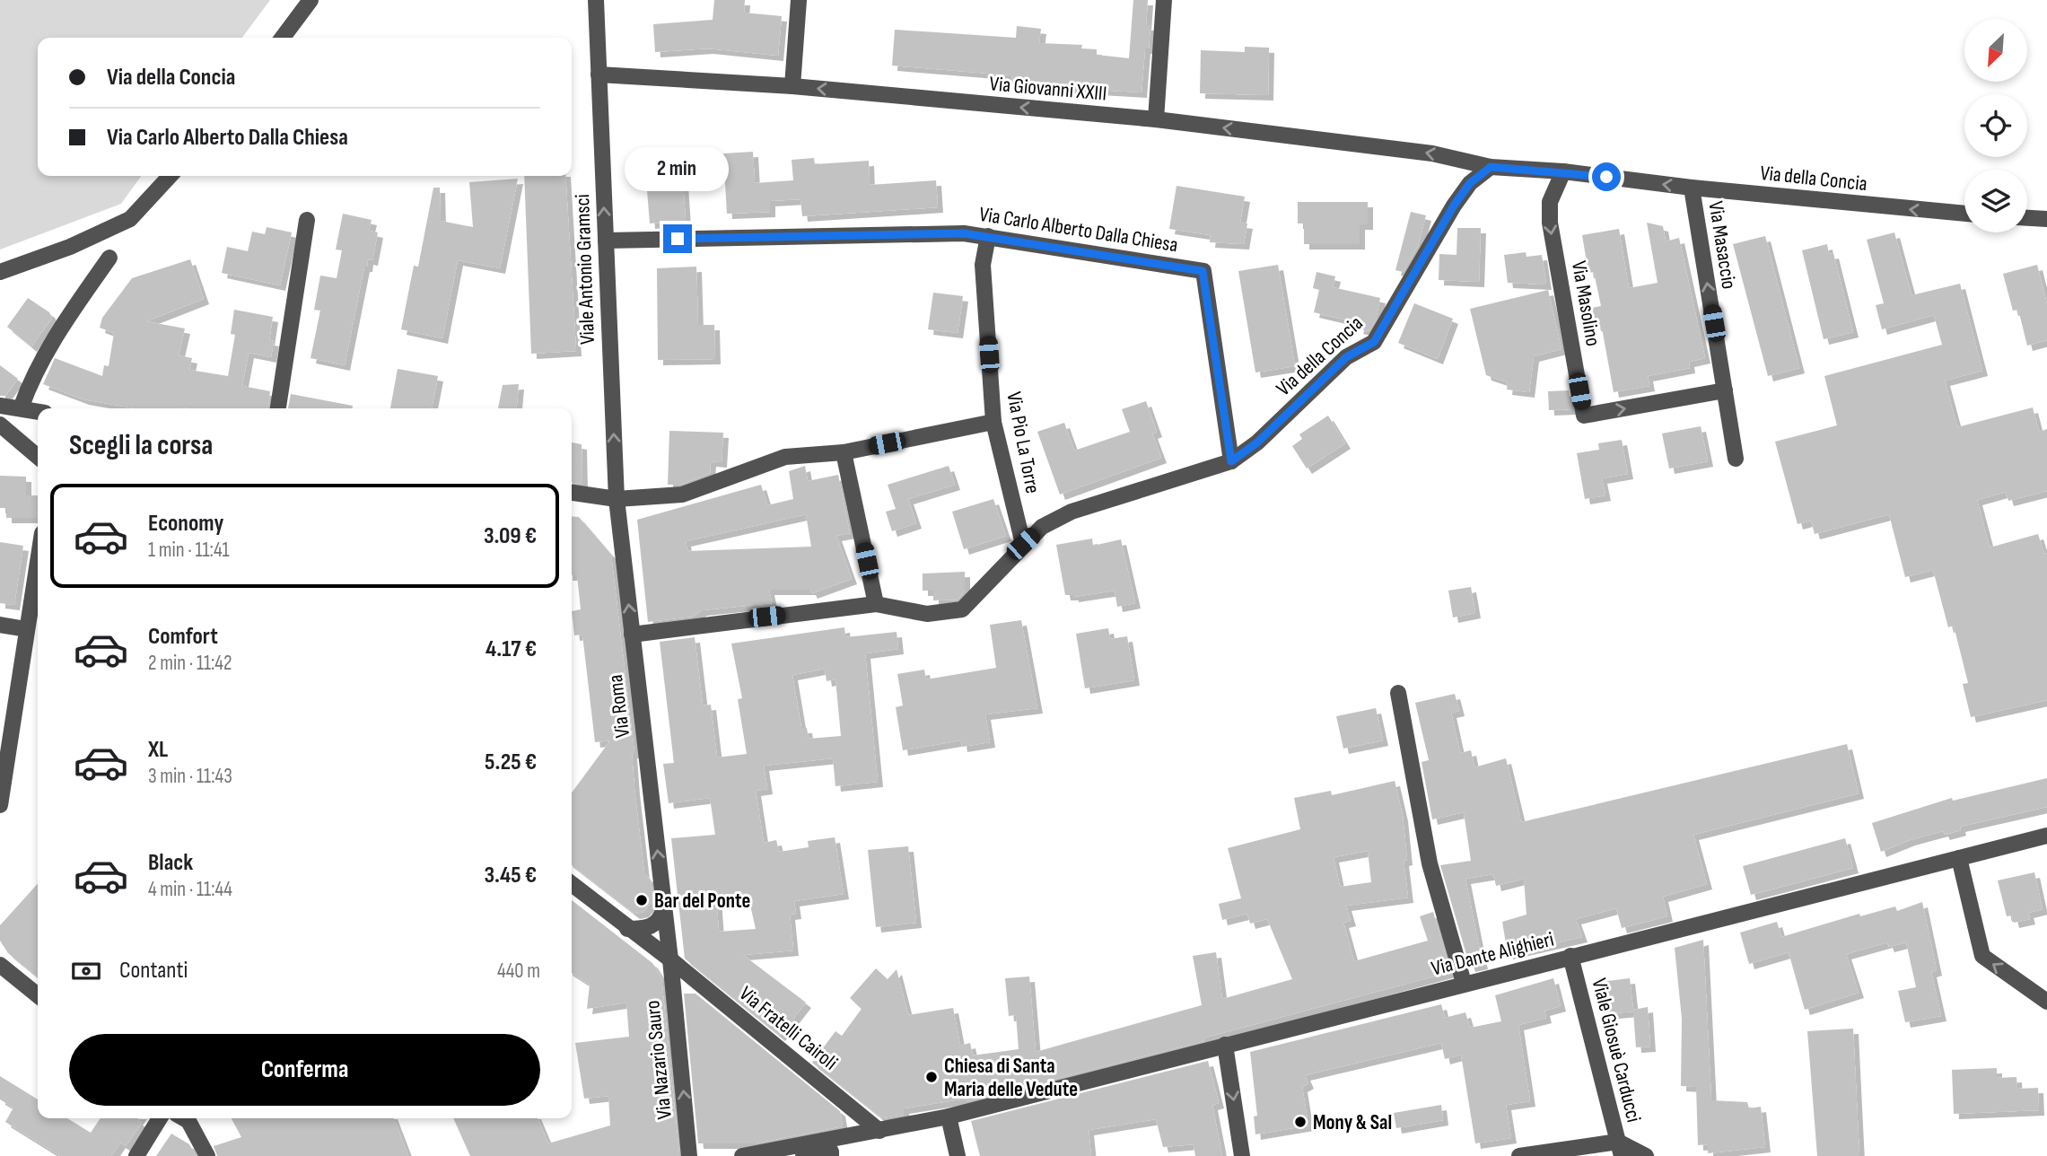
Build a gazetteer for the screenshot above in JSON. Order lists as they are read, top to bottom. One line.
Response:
{"streets":{"street":["Via Giovanni XXIII","Via della Concia","Via Carlo Alberto Dalla Chiesa","Via Masaccio","Viale Antonio Gramsci","Via Masolino","Via Pio La Torre","Via Roma","Via Dante Alighieri","Via Fratelli Cairoli","Viale Giosuè Carducci","Via Nazario Sauro"]},"crossings":[["Via Giovanni XXIII","Via della Concia"],["Via Giovanni XXIII","Viale Antonio Gramsci"],["Via della Concia","Via Carlo Alberto Dalla Chiesa"],["Via della Concia","Via Masaccio"],["Via della Concia","Via Masolino"],["Via della Concia","Via Pio La Torre"],["Via della Concia","Via Roma"],["Via Carlo Alberto Dalla Chiesa","Viale Antonio Gramsci"],["Via Carlo Alberto Dalla Chiesa","Via Pio La Torre"],["Via Masaccio","Via Masolino"],["Viale Antonio Gramsci","Via Roma"],["Via Roma","Via Fratelli Cairoli"],["Via Roma","Via Nazario Sauro"],["Via Dante Alighieri","Via Fratelli Cairoli"],["Via Dante Alighieri","Viale Giosuè Carducci"],["Via Fratelli Cairoli","Via Nazario Sauro"]],"one_way":["Via Giovanni XXIII","Via Masaccio","Viale Antonio Gramsci","Via Roma","Via Nazario Sauro"],"places":["Bar del Ponte","Chiesa di Santa Maria delle Vedute","Mony & Sal"],"north":"bottom left","page":{"banner":["Via della Concia","Via Carlo Alberto Dalla Chiesa"],"bubble":"2 min","heading":"Scegli la corsa","list":[{"name":"Economy","note":"1 min · 11:41","value":"3.09 €"},{"name":"Comfort","note":"2 min · 11:42","value":"4.17 €"},{"name":"XL","note":"3 min · 11:43","value":"5.25 €"},{"name":"Black","note":"4 min · 11:44","value":"3.45 €"}],"pay":["Contanti","440 m"],"buttons":"Conferma"}}
